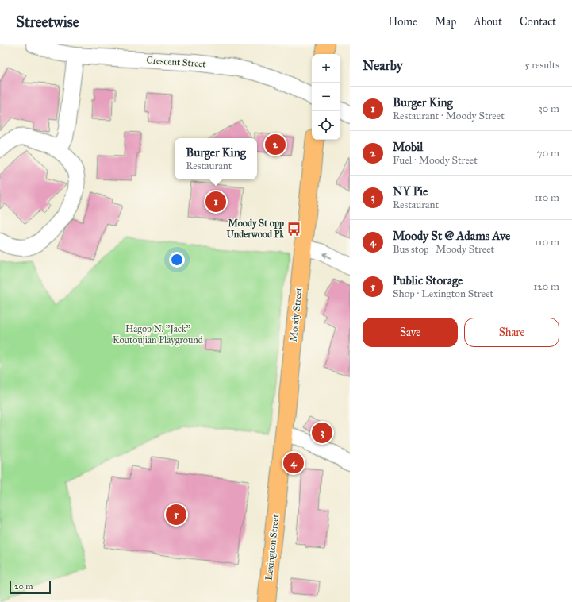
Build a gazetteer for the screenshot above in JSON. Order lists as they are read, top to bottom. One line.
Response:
{"streets":{"main road":["Moody Street","Lexington Street"],"street":["Crescent Street"]},"crossings":[["Moody Street","Lexington Street"]],"parks":["Hagop N. \"Jack\" Koutoujian Playground"],"places":{"bus stop":["Moody St opp Underwood Pk"]},"scale_bar":"20 m","page":{"header":"Streetwise","nav":["Home","Map","About","Contact"],"heading":["Nearby","5 results"],"map_buttons":["+","−"],"list":[{"mark":"1","name":"Burger King","note":"Restaurant · Moody Street","value":"30 m"},{"mark":"2","name":"Mobil","note":"Fuel · Moody Street","value":"70 m"},{"mark":"3","name":"NY Pie","note":"Restaurant","value":"110 m"},{"mark":"4","name":"Moody St @ Adams Ave","note":"Bus stop · Moody Street","value":"110 m"},{"mark":"5","name":"Public Storage","note":"Shop · Lexington Street","value":"120 m"}],"pins":["2","1","3","4","5"],"popup":["Burger King","Restaurant"],"buttons":["Save","Share"],"scale":"20 m"}}
